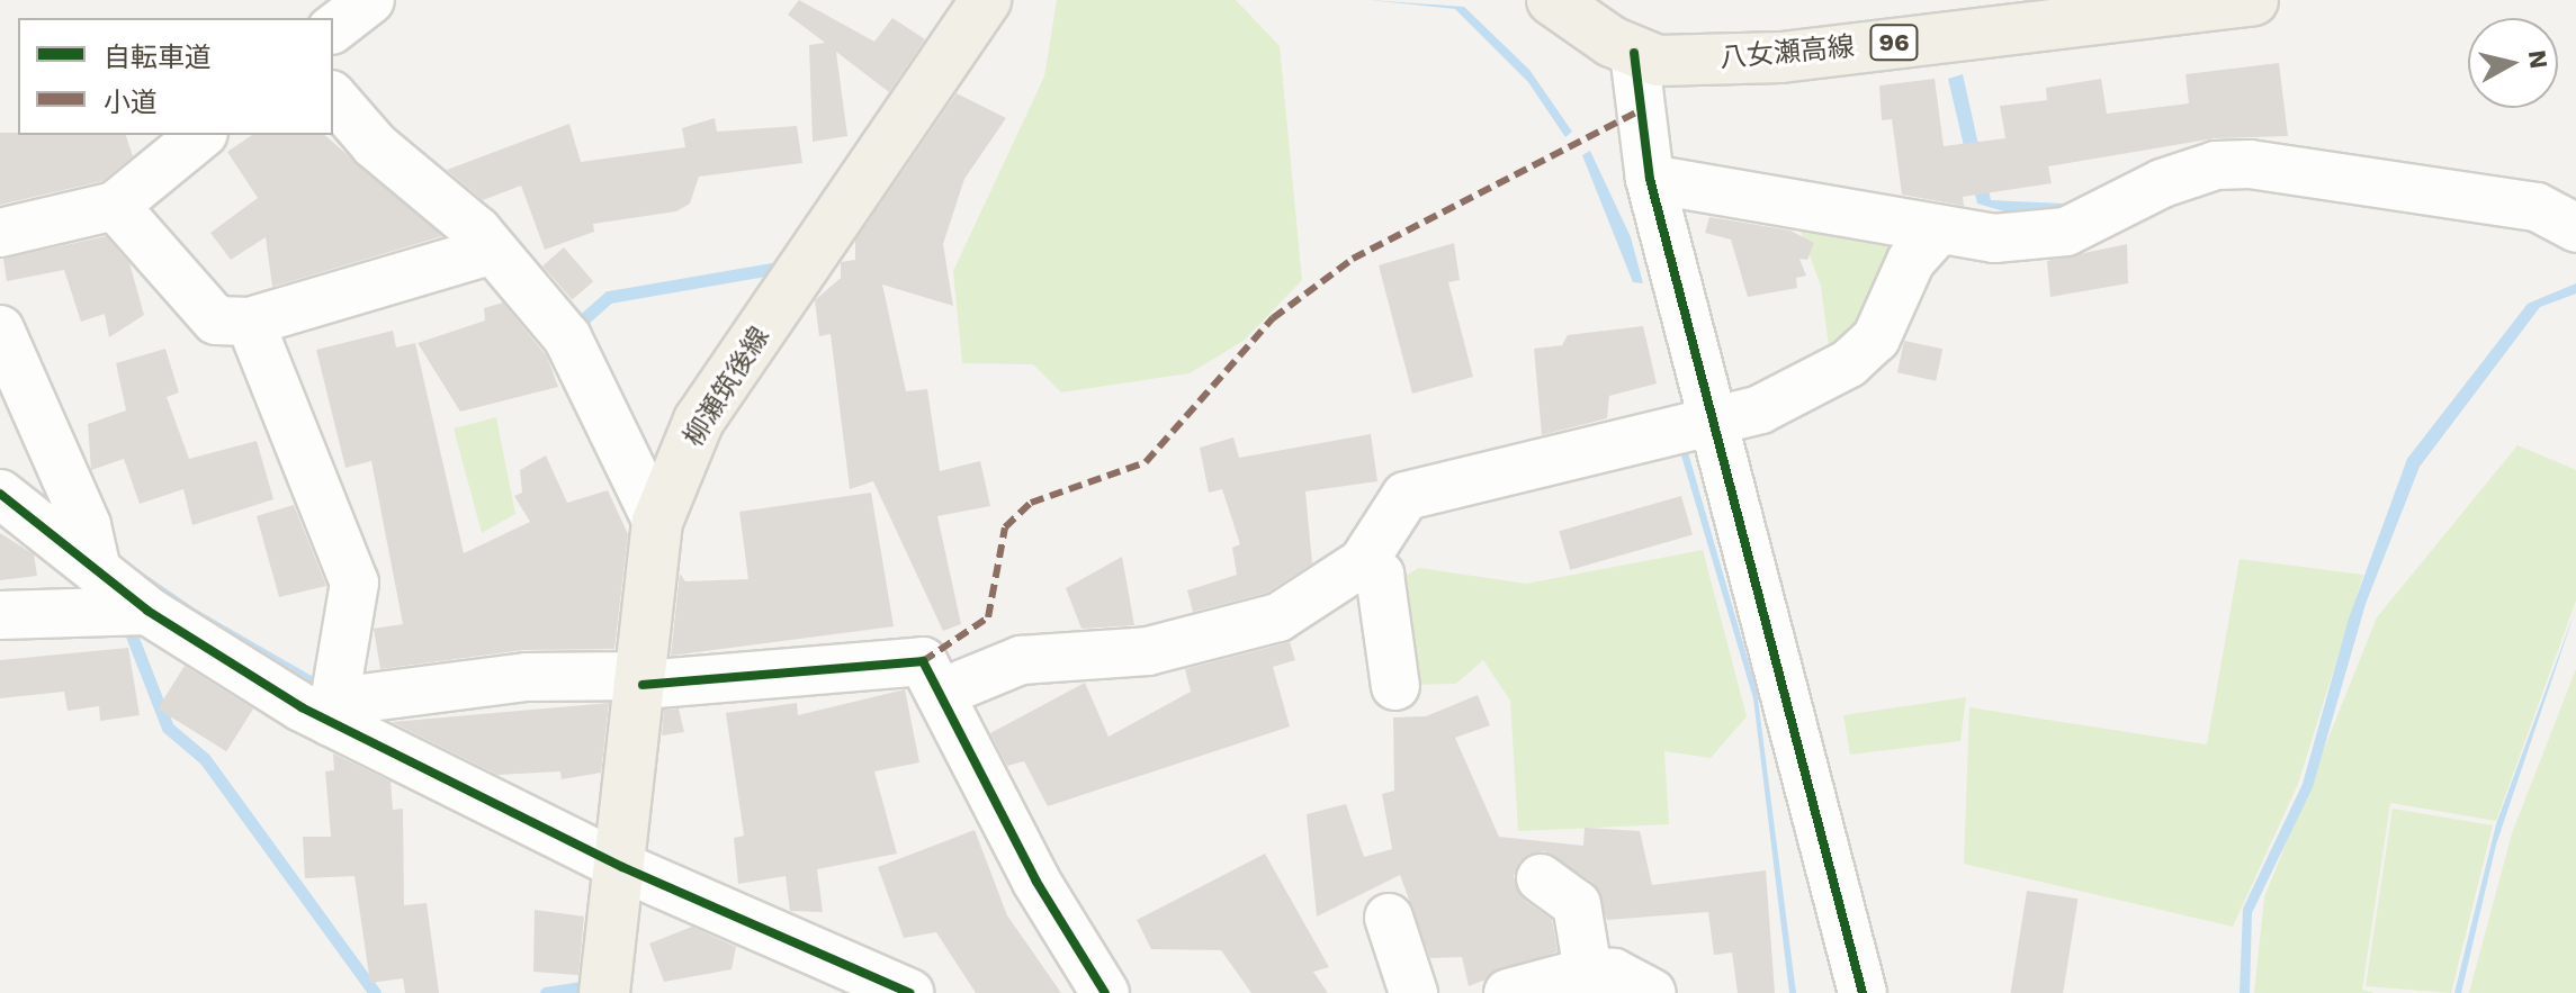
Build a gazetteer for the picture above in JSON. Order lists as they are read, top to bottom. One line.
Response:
{"streets":{"main road":["96","八女瀬高線","柳瀬筑後線"]},"legend":["自転車道","小道"],"north":"right"}
